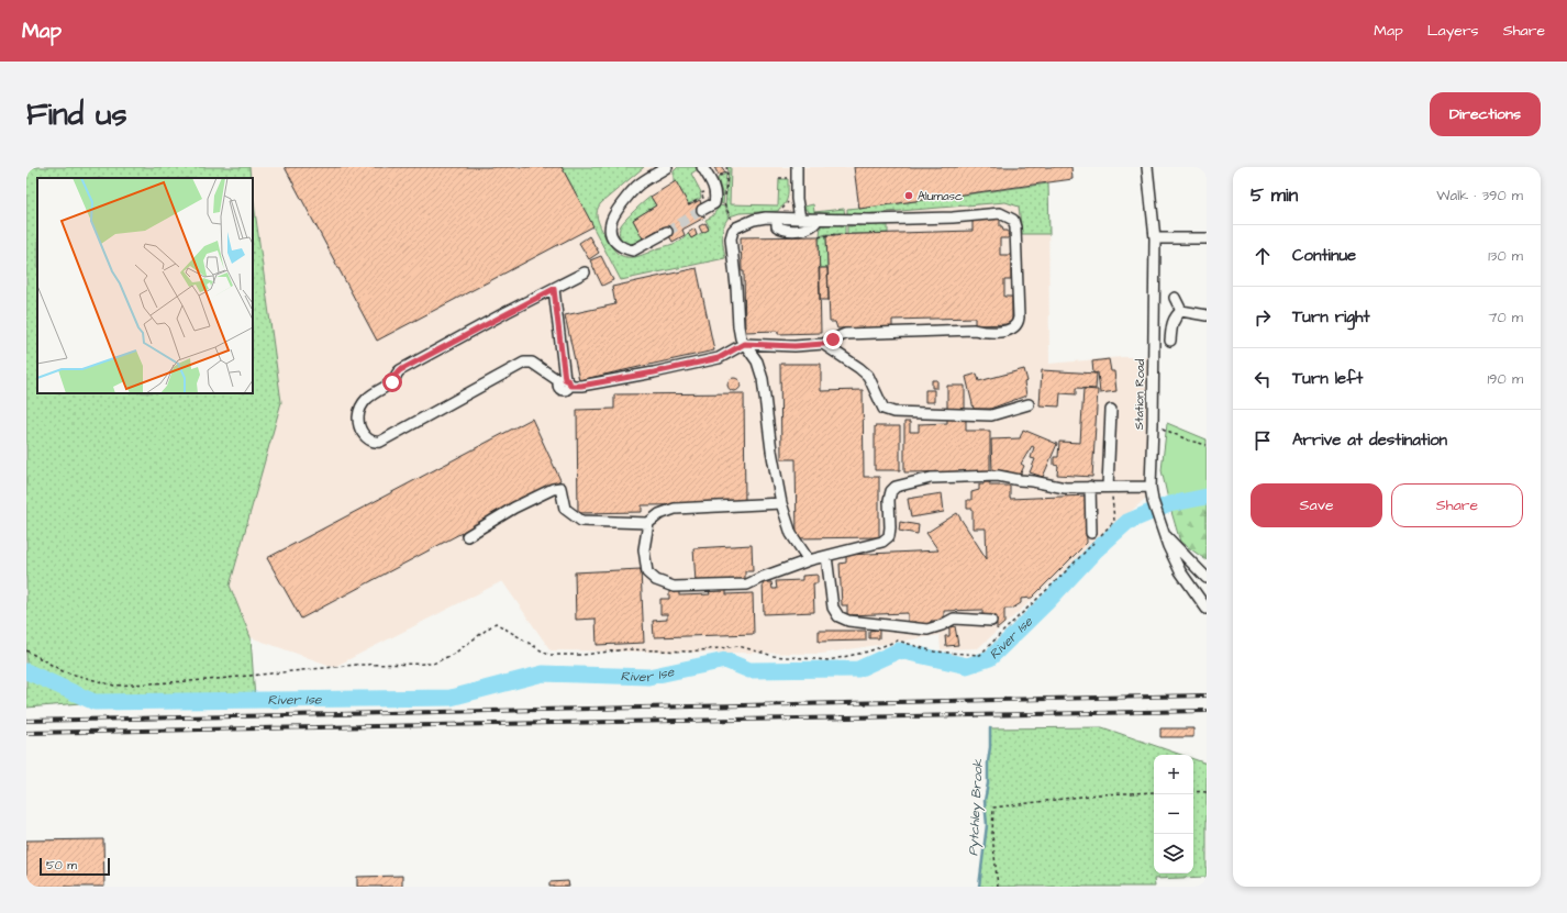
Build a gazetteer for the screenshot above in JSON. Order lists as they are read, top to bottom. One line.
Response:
{"streets":{"street":["Station Road"]},"water":["River Ise","Pytchley Brook"],"places":["Alumasc"],"scale_bar":"50 m","page":{"header":"Map","nav":["Map","Layers","Share"],"buttons":["Directions",["Save","Share"]],"title":"Find us","heading":["5 min","Walk · 390 m"],"list":[["Continue","130 m"],["Turn right","70 m"],["Turn left","190 m"],"Arrive at destination"],"map_buttons":["+","−"],"scale":"50 m"}}
